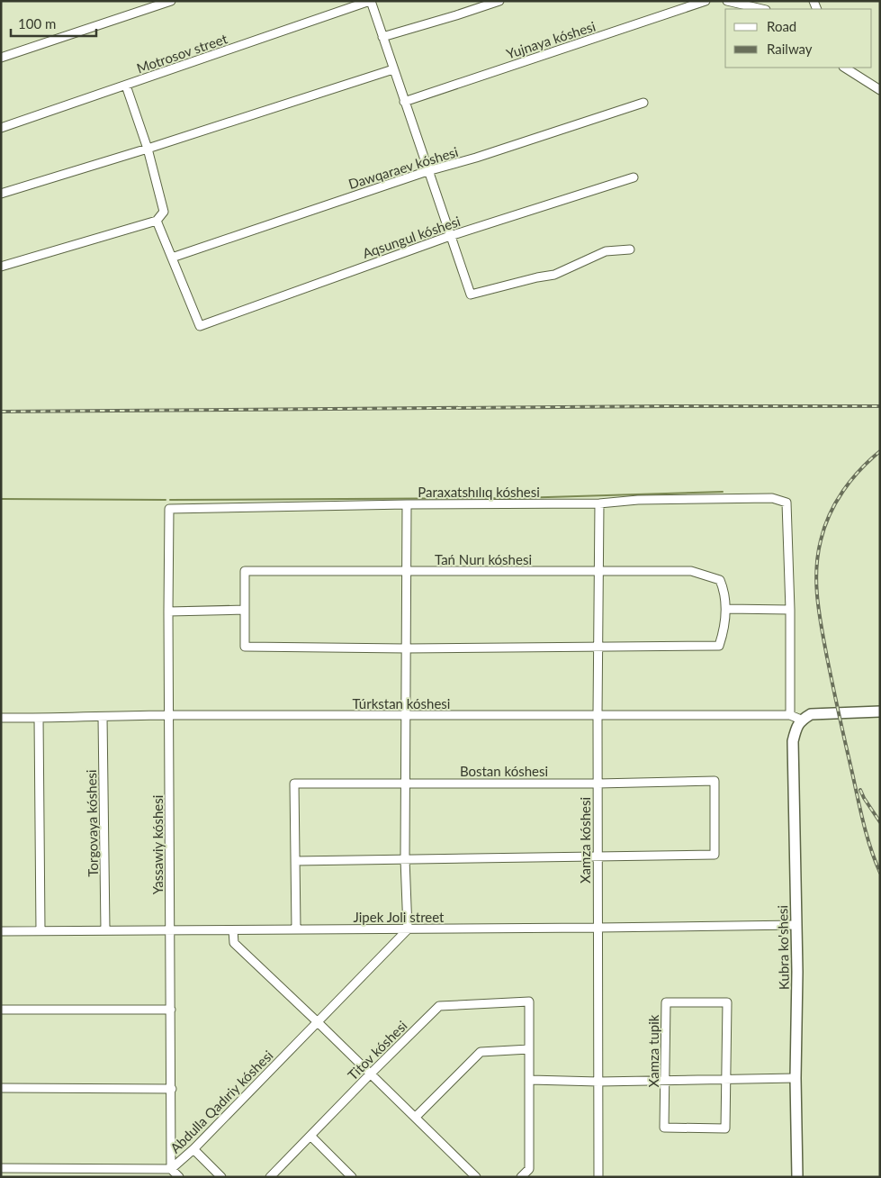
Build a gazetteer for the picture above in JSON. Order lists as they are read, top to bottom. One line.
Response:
{"streets":{"main road":["Kubra ko'shesi"],"street":["Yujnaya kóshesi","Motrosov street","Dawqaraev kóshesi","Aqsungul kóshesi","Paraxatshılıq kóshesi","Tań Nurı kóshesi","Túrkstan kóshesi","Bostan kóshesi","Torgovaya kóshesi","Xamza kóshesi","Yassawiy kóshesi","Jipek Joli street","Titov kóshesi","Xamza tupik","Abdulla Qadıriy kóshesi"]},"crossings":[["Dawqaraev kóshesi","Aqsungul kóshesi"],["Paraxatshılıq kóshesi","Xamza kóshesi"],["Paraxatshılıq kóshesi","Yassawiy kóshesi"],["Tań Nurı kóshesi","Xamza kóshesi"],["Túrkstan kóshesi","Torgovaya kóshesi"],["Túrkstan kóshesi","Xamza kóshesi"],["Túrkstan kóshesi","Yassawiy kóshesi"],["Túrkstan kóshesi","Kubra ko'shesi"],["Bostan kóshesi","Xamza kóshesi"],["Torgovaya kóshesi","Jipek Joli street"],["Xamza kóshesi","Jipek Joli street"],["Yassawiy kóshesi","Jipek Joli street"],["Yassawiy kóshesi","Abdulla Qadıriy kóshesi"],["Jipek Joli street","Kubra ko'shesi"],["Jipek Joli street","Abdulla Qadıriy kóshesi"]],"legend":["Road","Railway"],"scale_bar":"100 m"}
